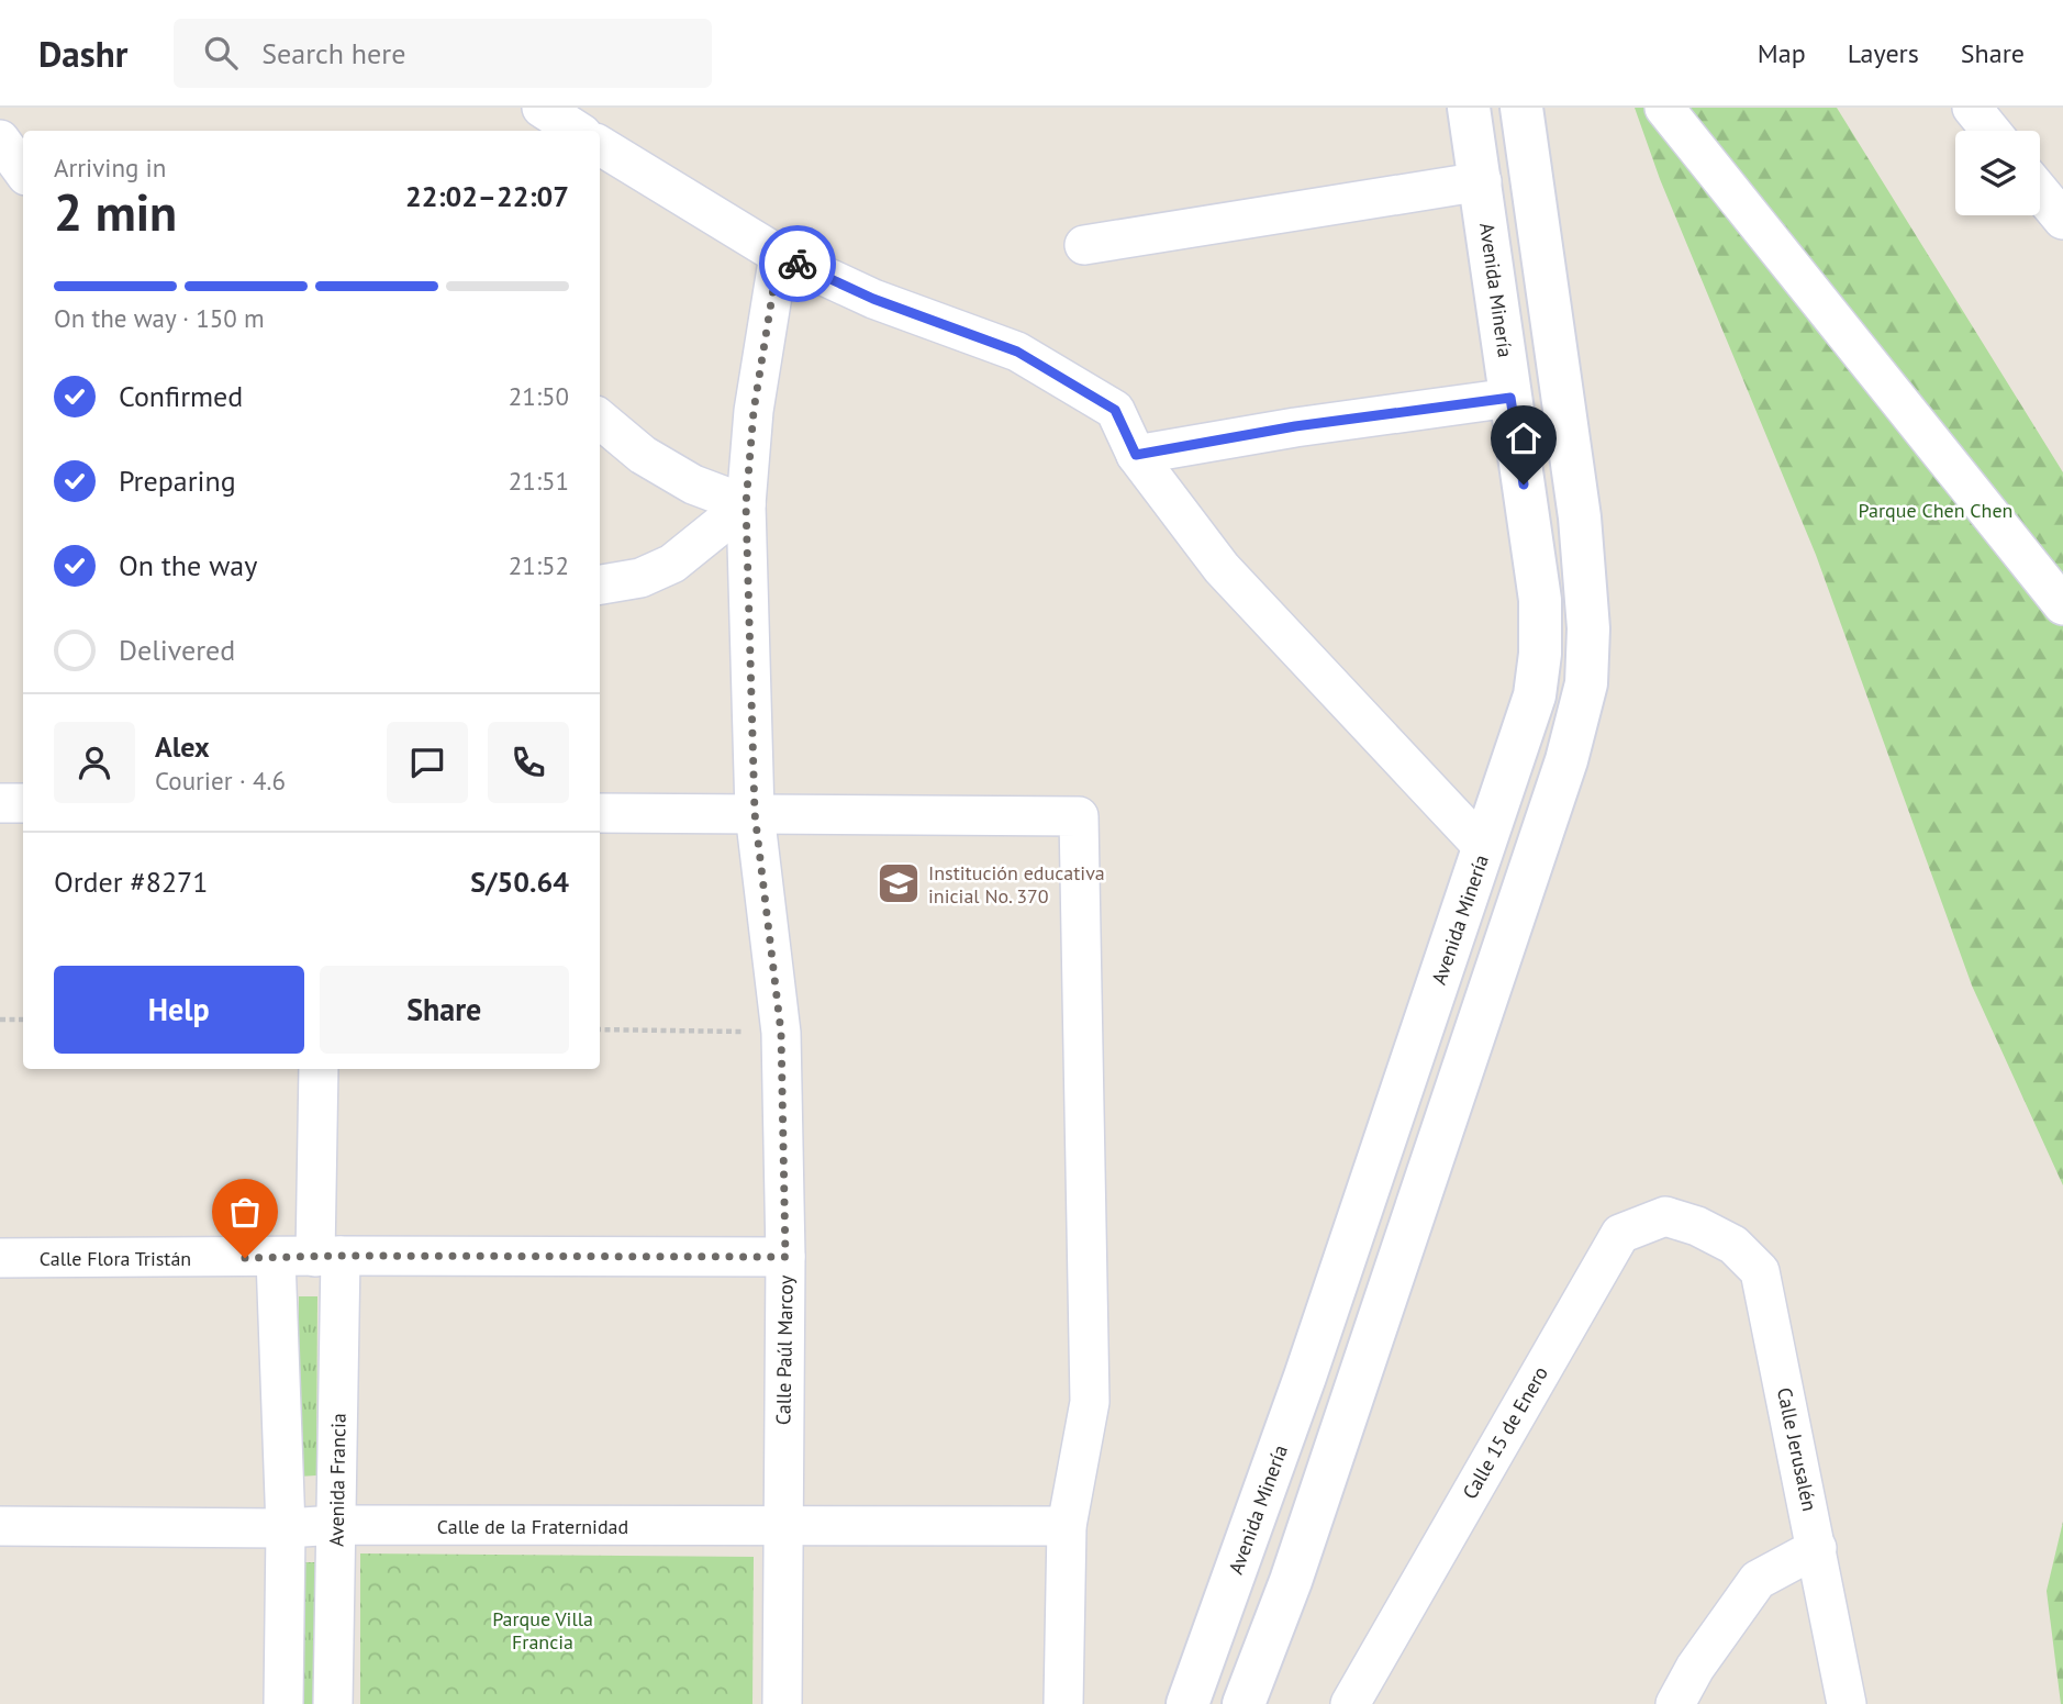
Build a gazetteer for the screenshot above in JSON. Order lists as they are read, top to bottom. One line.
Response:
{"streets":{"main road":["Avenida Minería"],"street":["Calle Flora Tristán","Calle Paúl Marcoy","Calle 15 de Enero","Calle Jerusalén","Avenida Francia","Calle de la Fraternidad"]},"crossings":[["Calle Flora Tristán","Calle Paúl Marcoy"],["Calle Flora Tristán","Avenida Francia"],["Calle Paúl Marcoy","Calle de la Fraternidad"],["Calle 15 de Enero","Calle Jerusalén"],["Avenida Francia","Calle de la Fraternidad"]],"parks":["Parque Chen Chen","Parque Villa Francia"],"places":{"school or university":["Institución educativa inicial No. 370"]},"page":{"header":"Dashr","search":"Search here","nav":["Map","Layers","Share"],"heading":["2 min","Arriving in","22:02–22:07"],"panel":["Alex","Courier · 4.6","Order #8271","S/50.64"],"bar":"On the way · 150 m","list":[["Confirmed","21:50"],["Preparing","21:51"],["On the way","21:52"],"Delivered"],"buttons":["Help","Share"]}}
